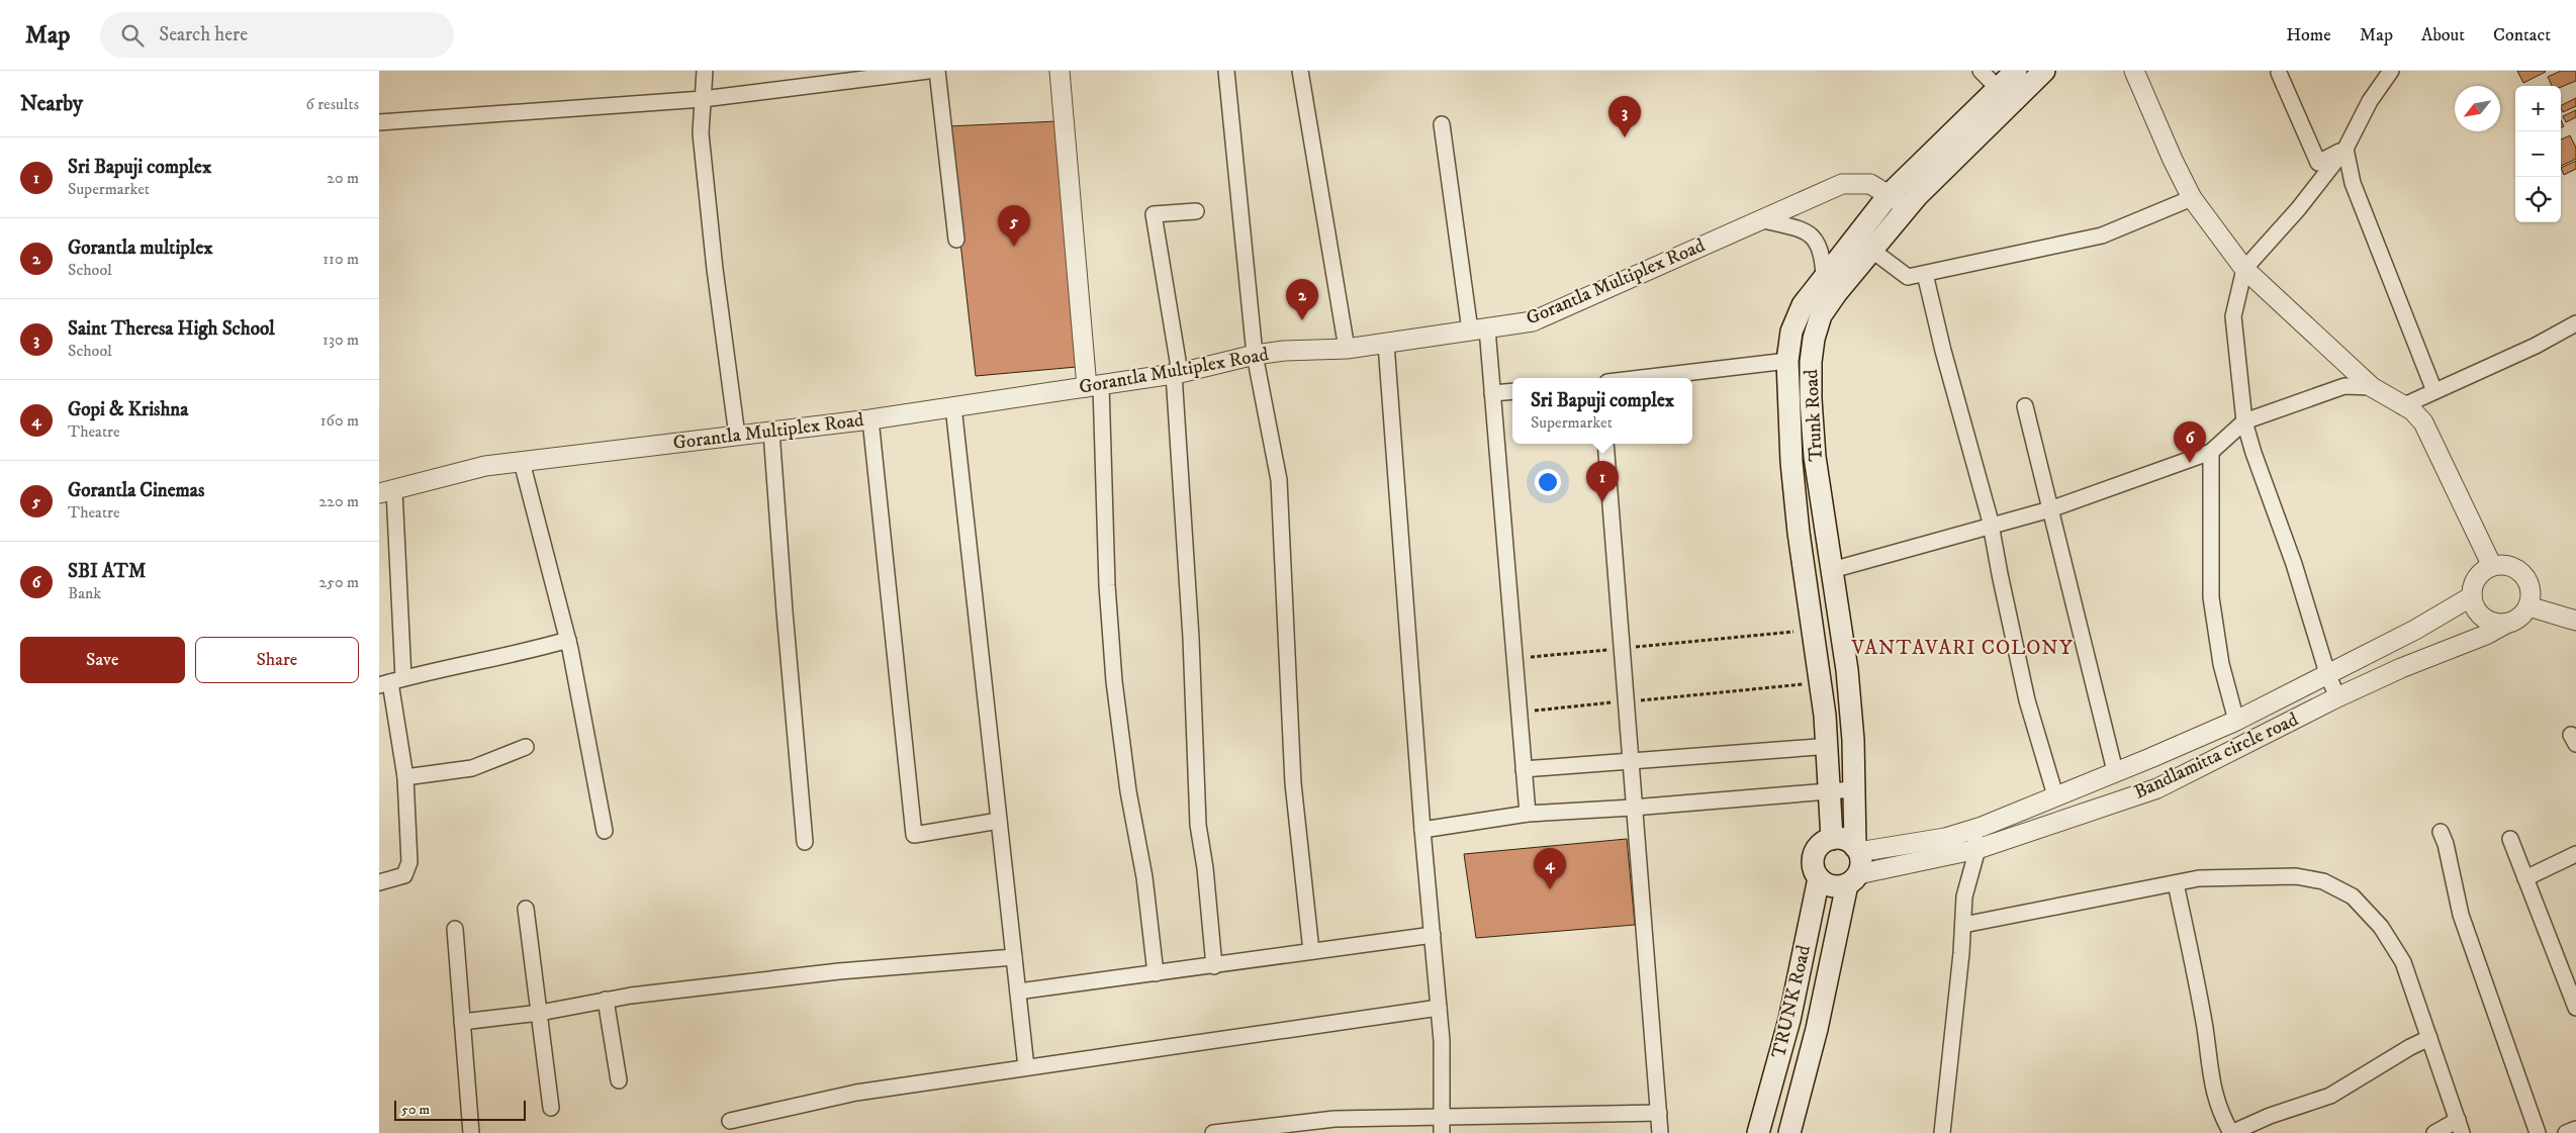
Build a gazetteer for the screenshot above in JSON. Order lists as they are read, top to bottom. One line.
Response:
{"streets":{"main road":["Trunk Road","TRUNK Road"],"street":["Gorantla Multiplex Road","Bandlamitta circle road"]},"crossings":[["Gorantla Multiplex Road","Trunk Road"],["Trunk Road","Bandlamitta circle road"],["Trunk Road","TRUNK Road"],["Bandlamitta circle road","TRUNK Road"]],"districts":["VANTAVARI COLONY"],"scale_bar":"50 m","north":"bottom left","page":{"header":"Map","search":"Search here","nav":["Home","Map","About","Contact"],"heading":["Nearby","6 results"],"map_buttons":["+","−"],"pins":["3","5","2","6","1","4"],"list":[{"mark":"1","name":"Sri Bapuji complex","note":"Supermarket","value":"20 m"},{"mark":"2","name":"Gorantla multiplex","note":"School","value":"110 m"},{"mark":"3","name":"Saint Theresa High School","note":"School","value":"130 m"},{"mark":"4","name":"Gopi & Krishna","note":"Theatre","value":"160 m"},{"mark":"5","name":"Gorantla Cinemas","note":"Theatre","value":"220 m"},{"mark":"6","name":"SBI ATM","note":"Bank","value":"250 m"}],"popup":["Sri Bapuji complex","Supermarket"],"buttons":["Save","Share"],"scale":"50 m"}}
